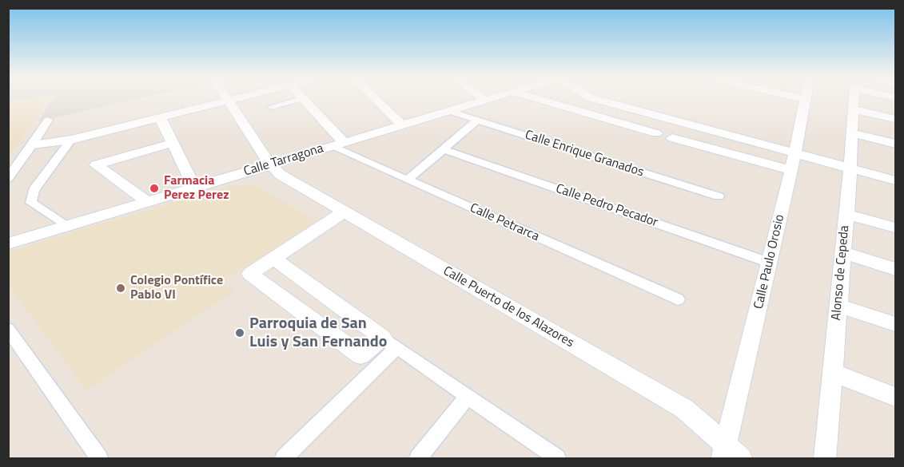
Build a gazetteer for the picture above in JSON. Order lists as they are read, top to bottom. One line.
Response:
{"streets":{"street":["Calle Enrique Granados","Calle Tarragona","Calle Pedro Pecador","Calle Petrarca","Calle Paulo Orosio","Alonso de Cepeda","Calle Puerto de los Alazores"]},"crossings":[["Calle Enrique Granados","Calle Tarragona"],["Calle Tarragona","Calle Petrarca"],["Calle Tarragona","Calle Puerto de los Alazores"],["Calle Pedro Pecador","Calle Paulo Orosio"],["Calle Paulo Orosio","Calle Puerto de los Alazores"]],"places":["Farmacia Perez Perez","Colegio Pontífice Pablo VI","Parroquia de San Luis y San Fernando"]}
